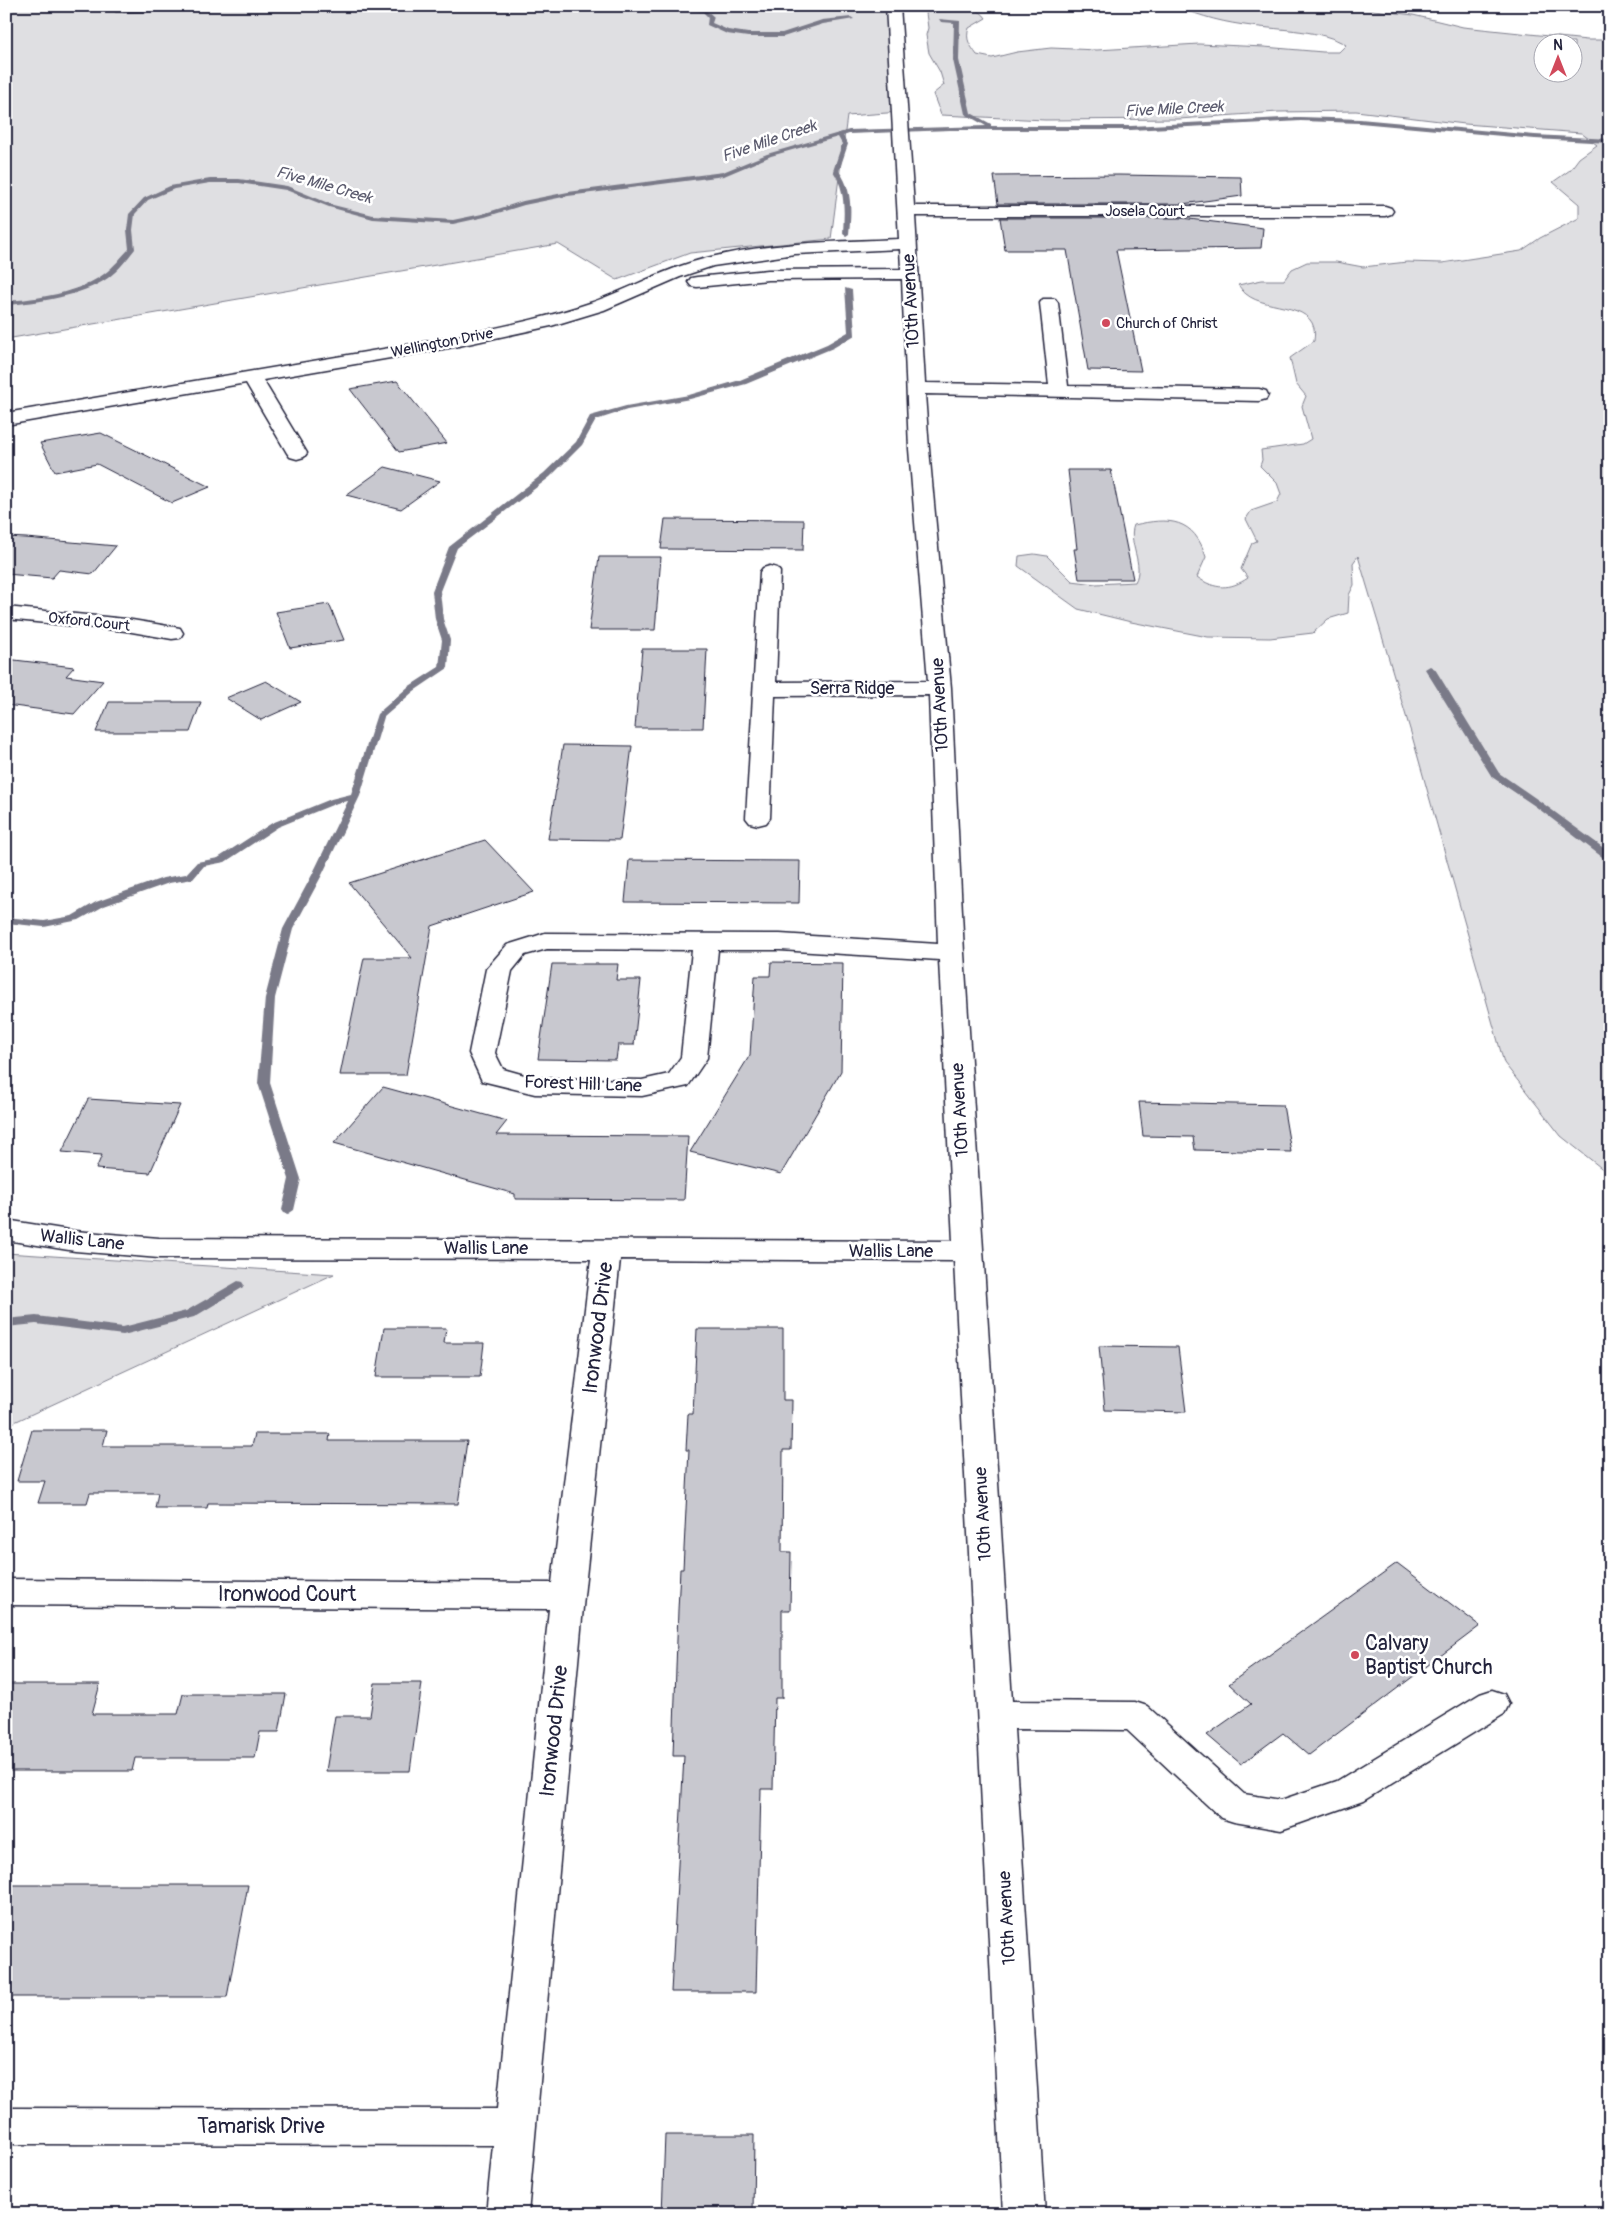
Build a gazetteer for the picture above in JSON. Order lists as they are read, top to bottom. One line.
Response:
{"streets":{"street":["Josela Court","10th Avenue","Wellington Drive","Oxford Court","Serra Ridge","Forest Hill Lane","Wallis Lane","Ironwood Drive","Ironwood Court","Tamarisk Drive"]},"crossings":[["Josela Court","10th Avenue"],["10th Avenue","Wellington Drive"],["10th Avenue","Serra Ridge"],["10th Avenue","Forest Hill Lane"],["10th Avenue","Wallis Lane"],["Wallis Lane","Ironwood Drive"],["Ironwood Drive","Ironwood Court"],["Ironwood Drive","Tamarisk Drive"]],"water":["Five Mile Creek"],"places":["Church of Christ","Calvary Baptist Church"],"north":"top"}
